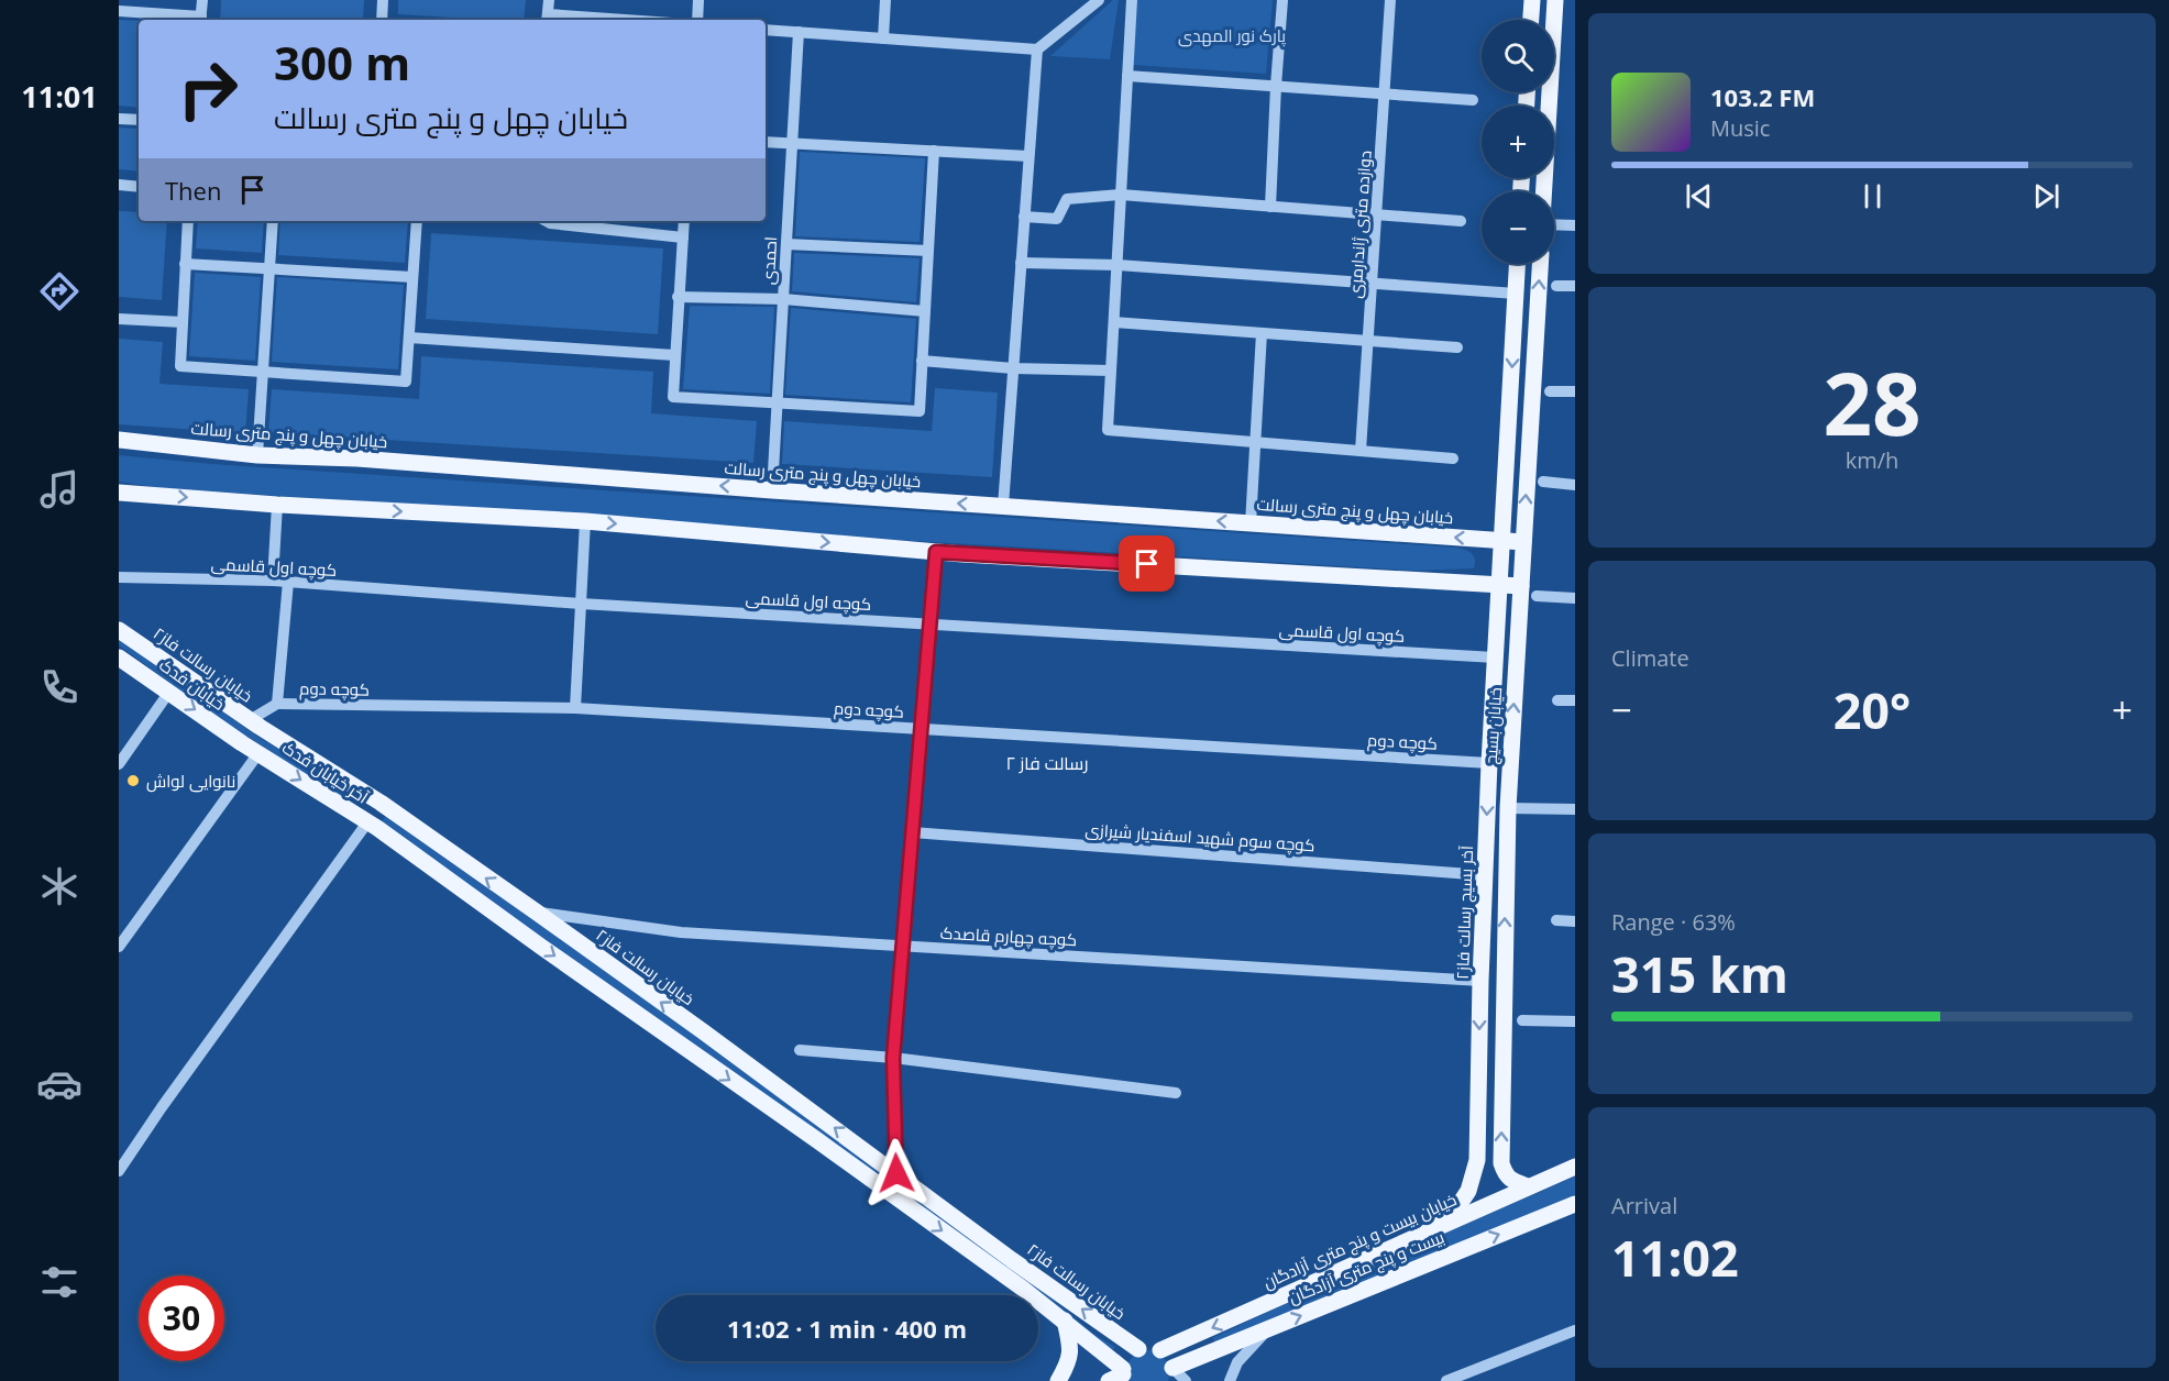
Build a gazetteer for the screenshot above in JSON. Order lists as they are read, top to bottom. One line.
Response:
{"streets":{"main road":["خیابان چهل و پنج متری رسالت","خیابان رسالت فاز۲","خیابان فدک","خیابان بسیج","آخر خیابان فدک","آخر بسیج رسالت فاز۲","خیابان بیست و پنج متری آزادگان","بیست و پنج متری آزادگان"],"street":["دوازده متری ژاندارمری","احمدی","کوچه اول قاسمی","کوچه دوم","کوچه سوم شهید اسفندیار شیرازی","کوچه چهارم قاصدک"]},"crossings":[["احمدی","خیابان چهل و پنج متری رسالت"],["خیابان چهل و پنج متری رسالت","خیابان بسیج"],["کوچه اول قاسمی","آخر بسیج رسالت فاز۲"],["خیابان رسالت فاز۲","کوچه دوم"],["خیابان رسالت فاز۲","آخر خیابان فدک"],["خیابان رسالت فاز۲","کوچه چهارم قاصدک"],["خیابان فدک","آخر خیابان فدک"],["کوچه دوم","آخر بسیج رسالت فاز۲"],["خیابان بسیج","آخر بسیج رسالت فاز۲"],["کوچه سوم شهید اسفندیار شیرازی","آخر بسیج رسالت فاز۲"],["آخر بسیج رسالت فاز۲","کوچه چهارم قاصدک"],["آخر بسیج رسالت فاز۲","خیابان بیست و پنج متری آزادگان"]],"one_way":["خیابان فدک","آخر خیابان فدک","آخر بسیج رسالت فاز۲","خیابان بیست و پنج متری آزادگان","بیست و پنج متری آزادگان"],"districts":["رسالت فاز ۲"],"parks":["پارک نور المهدی"],"places":["نانوایی لواش"],"page":{"tabs":"11:01","map_buttons":["+","−"],"turn":["300 m","خیابان چهل و پنج متری رسالت"],"song":["103.2 FM","Music"],"then":"Then","tile":[["28","km/h"],"Climate",["Range · 63%","315 km"],["Arrival","11:02"]],"heat":["−","20°","+"],"limit":"30","trip":"11:02 · 1 min · 400 m"}}
